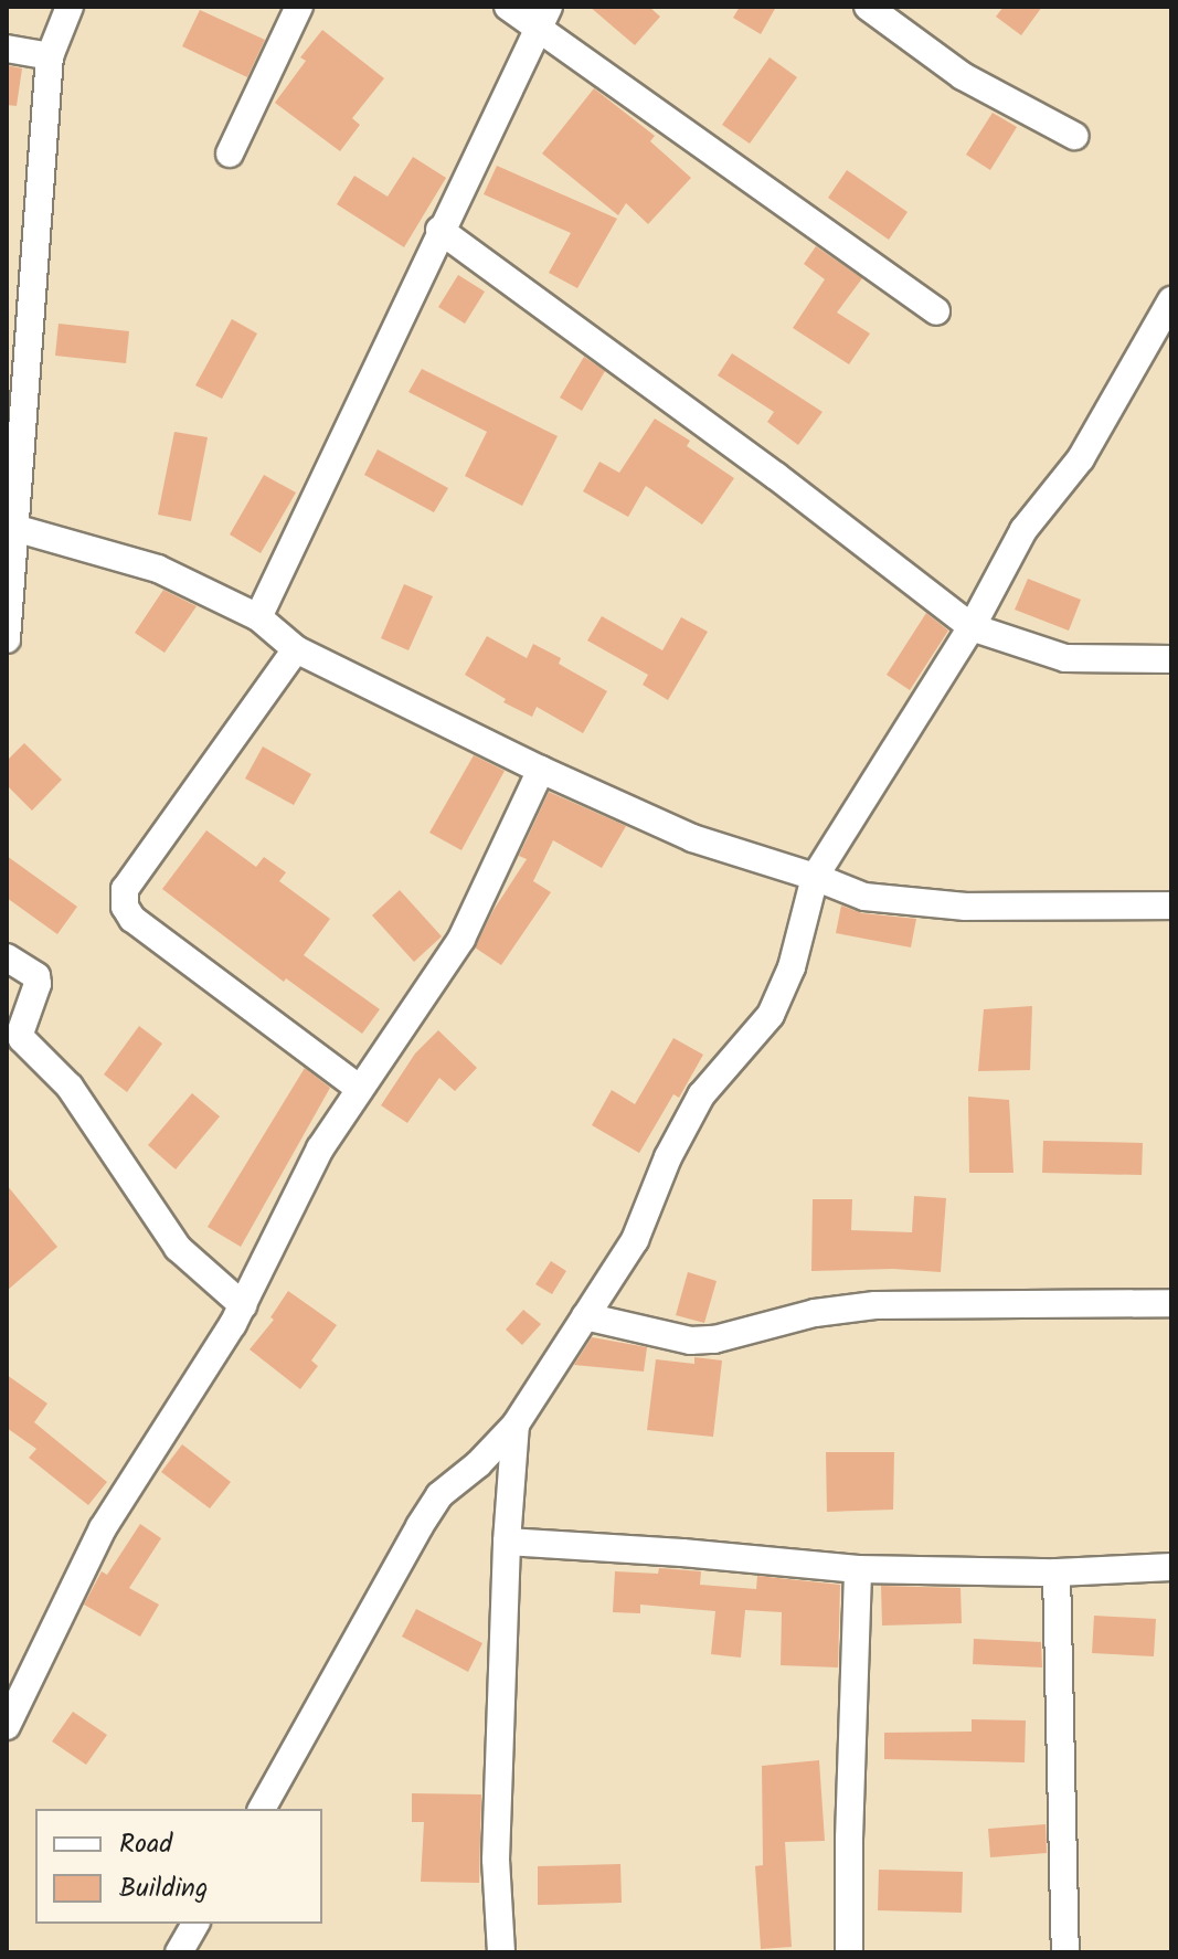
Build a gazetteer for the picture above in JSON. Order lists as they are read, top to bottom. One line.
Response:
{"legend":["Road","Building"]}
